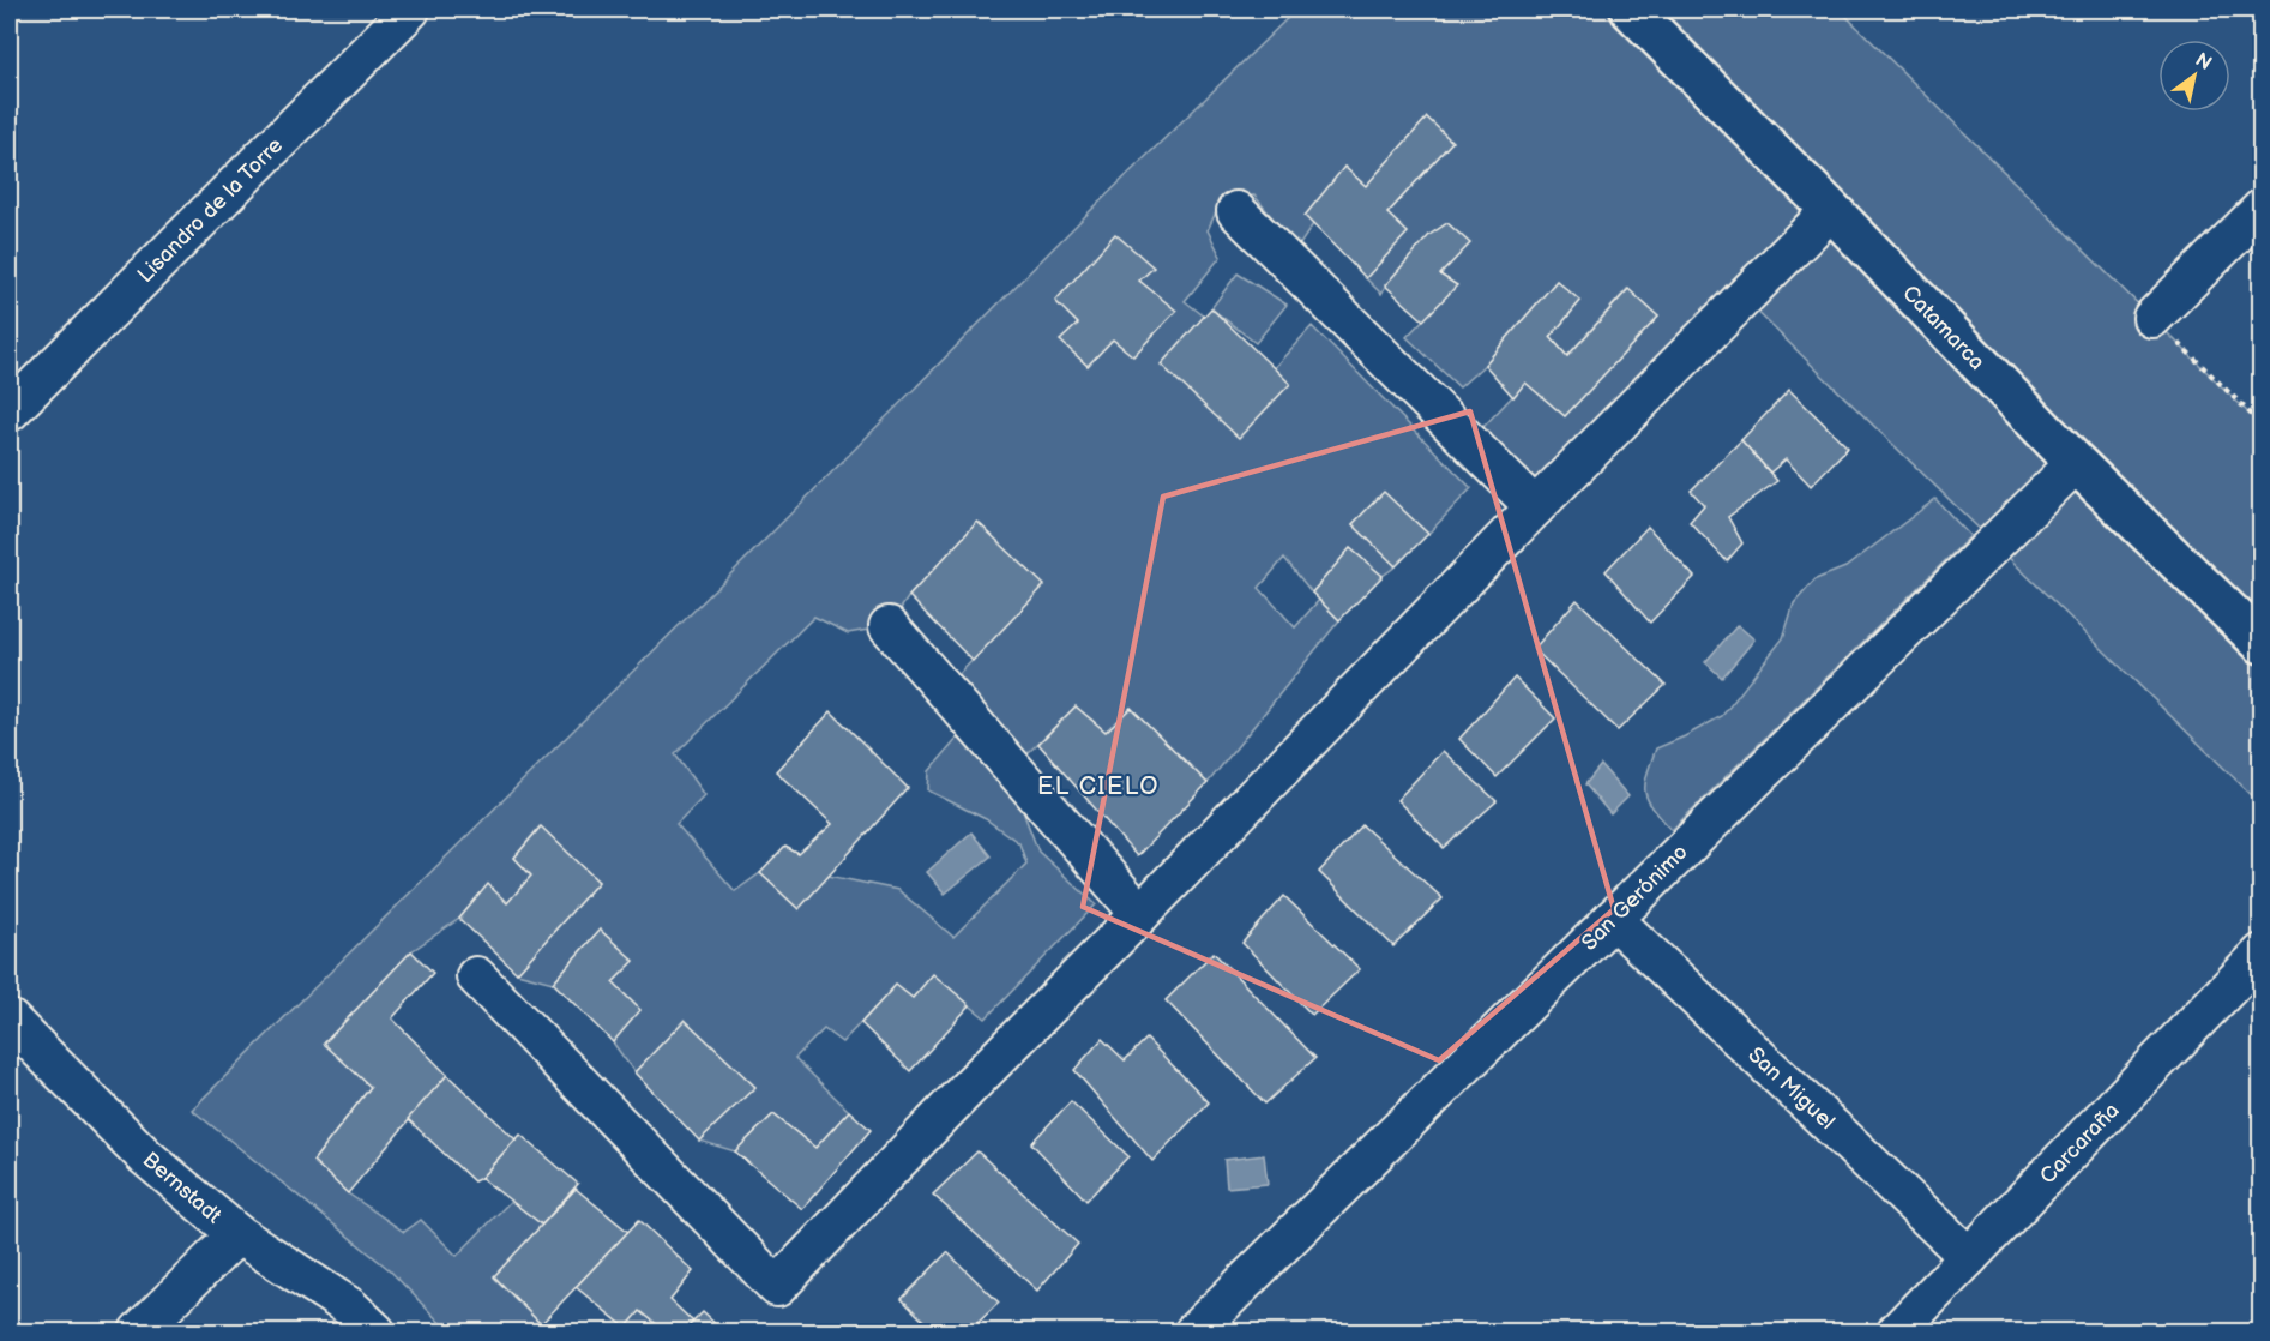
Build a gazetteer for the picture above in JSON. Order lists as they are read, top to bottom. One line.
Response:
{"streets":{"main road":["Catamarca"],"street":["Lisandro de la Torre","San Gerónimo","San Miguel","Carcaraña","Bernstadt"]},"crossings":[["Catamarca","San Gerónimo"],["San Gerónimo","San Miguel"],["San Miguel","Carcaraña"]],"districts":["EL CIELO"],"north":"top right"}
